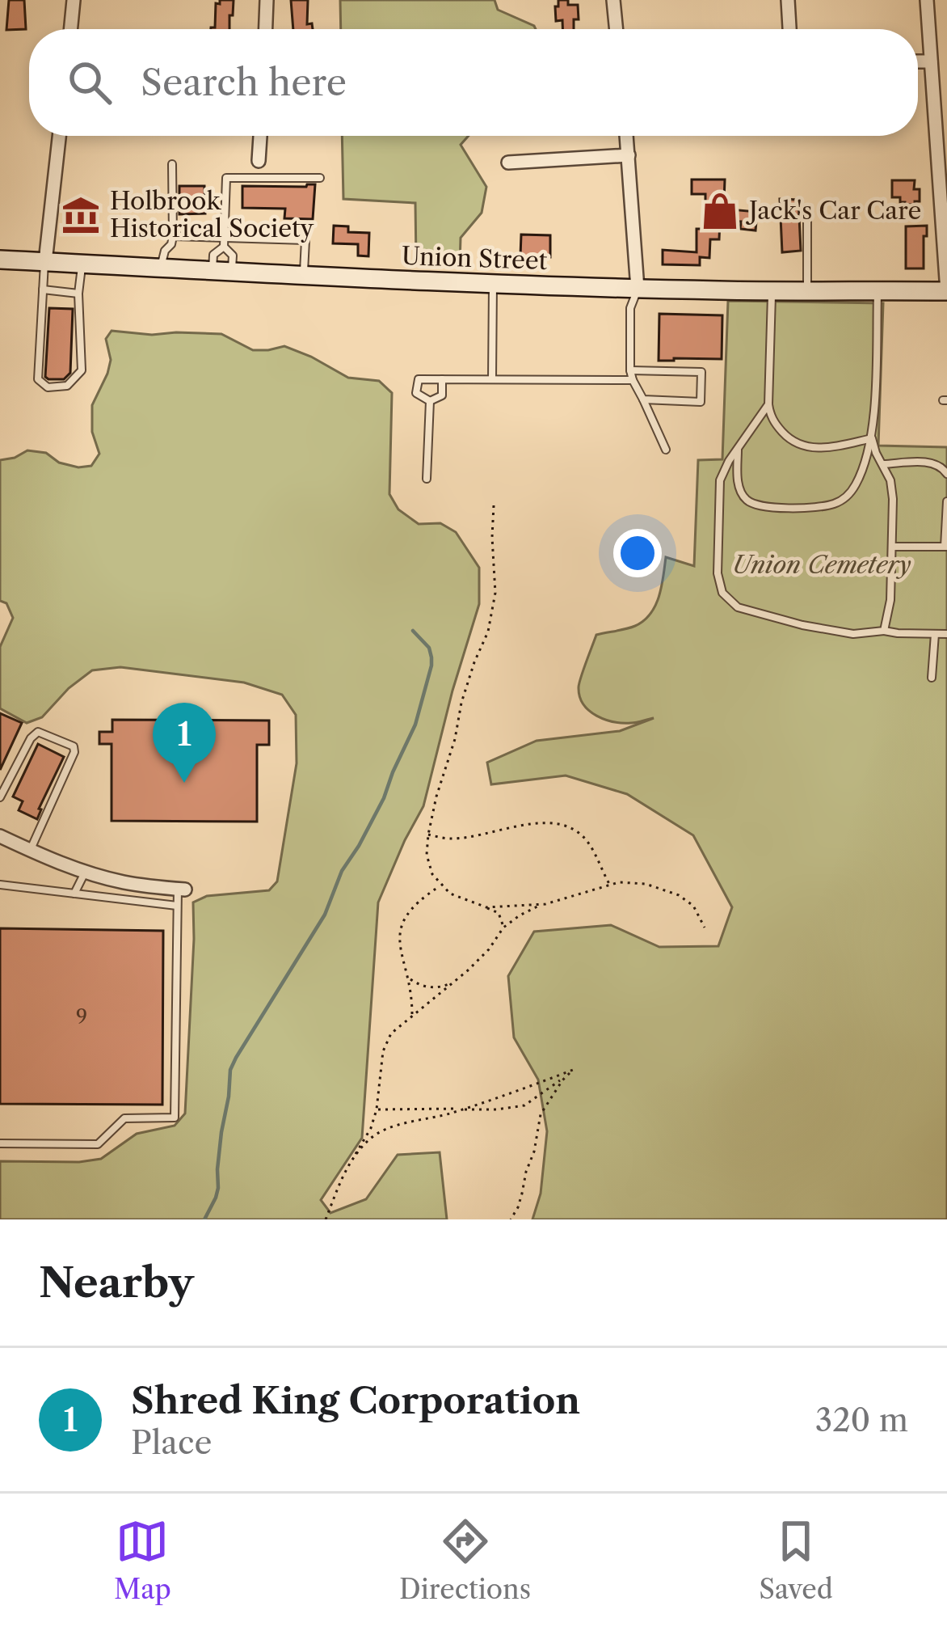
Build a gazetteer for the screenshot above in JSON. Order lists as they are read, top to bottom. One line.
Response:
{"streets":{"main road":["Union Street"]},"parks":["Union Cemetery"],"places":{"shop":["Jack's Car Care"],"museum":["Holbrook Historical Society"]},"house_numbers":["9"],"page":{"search":"Search here","pins":"1","heading":"Nearby","list":[{"mark":"1","name":"Shred King Corporation","note":"Place","value":"320 m"}],"nav":["Map","Directions","Saved"]}}
